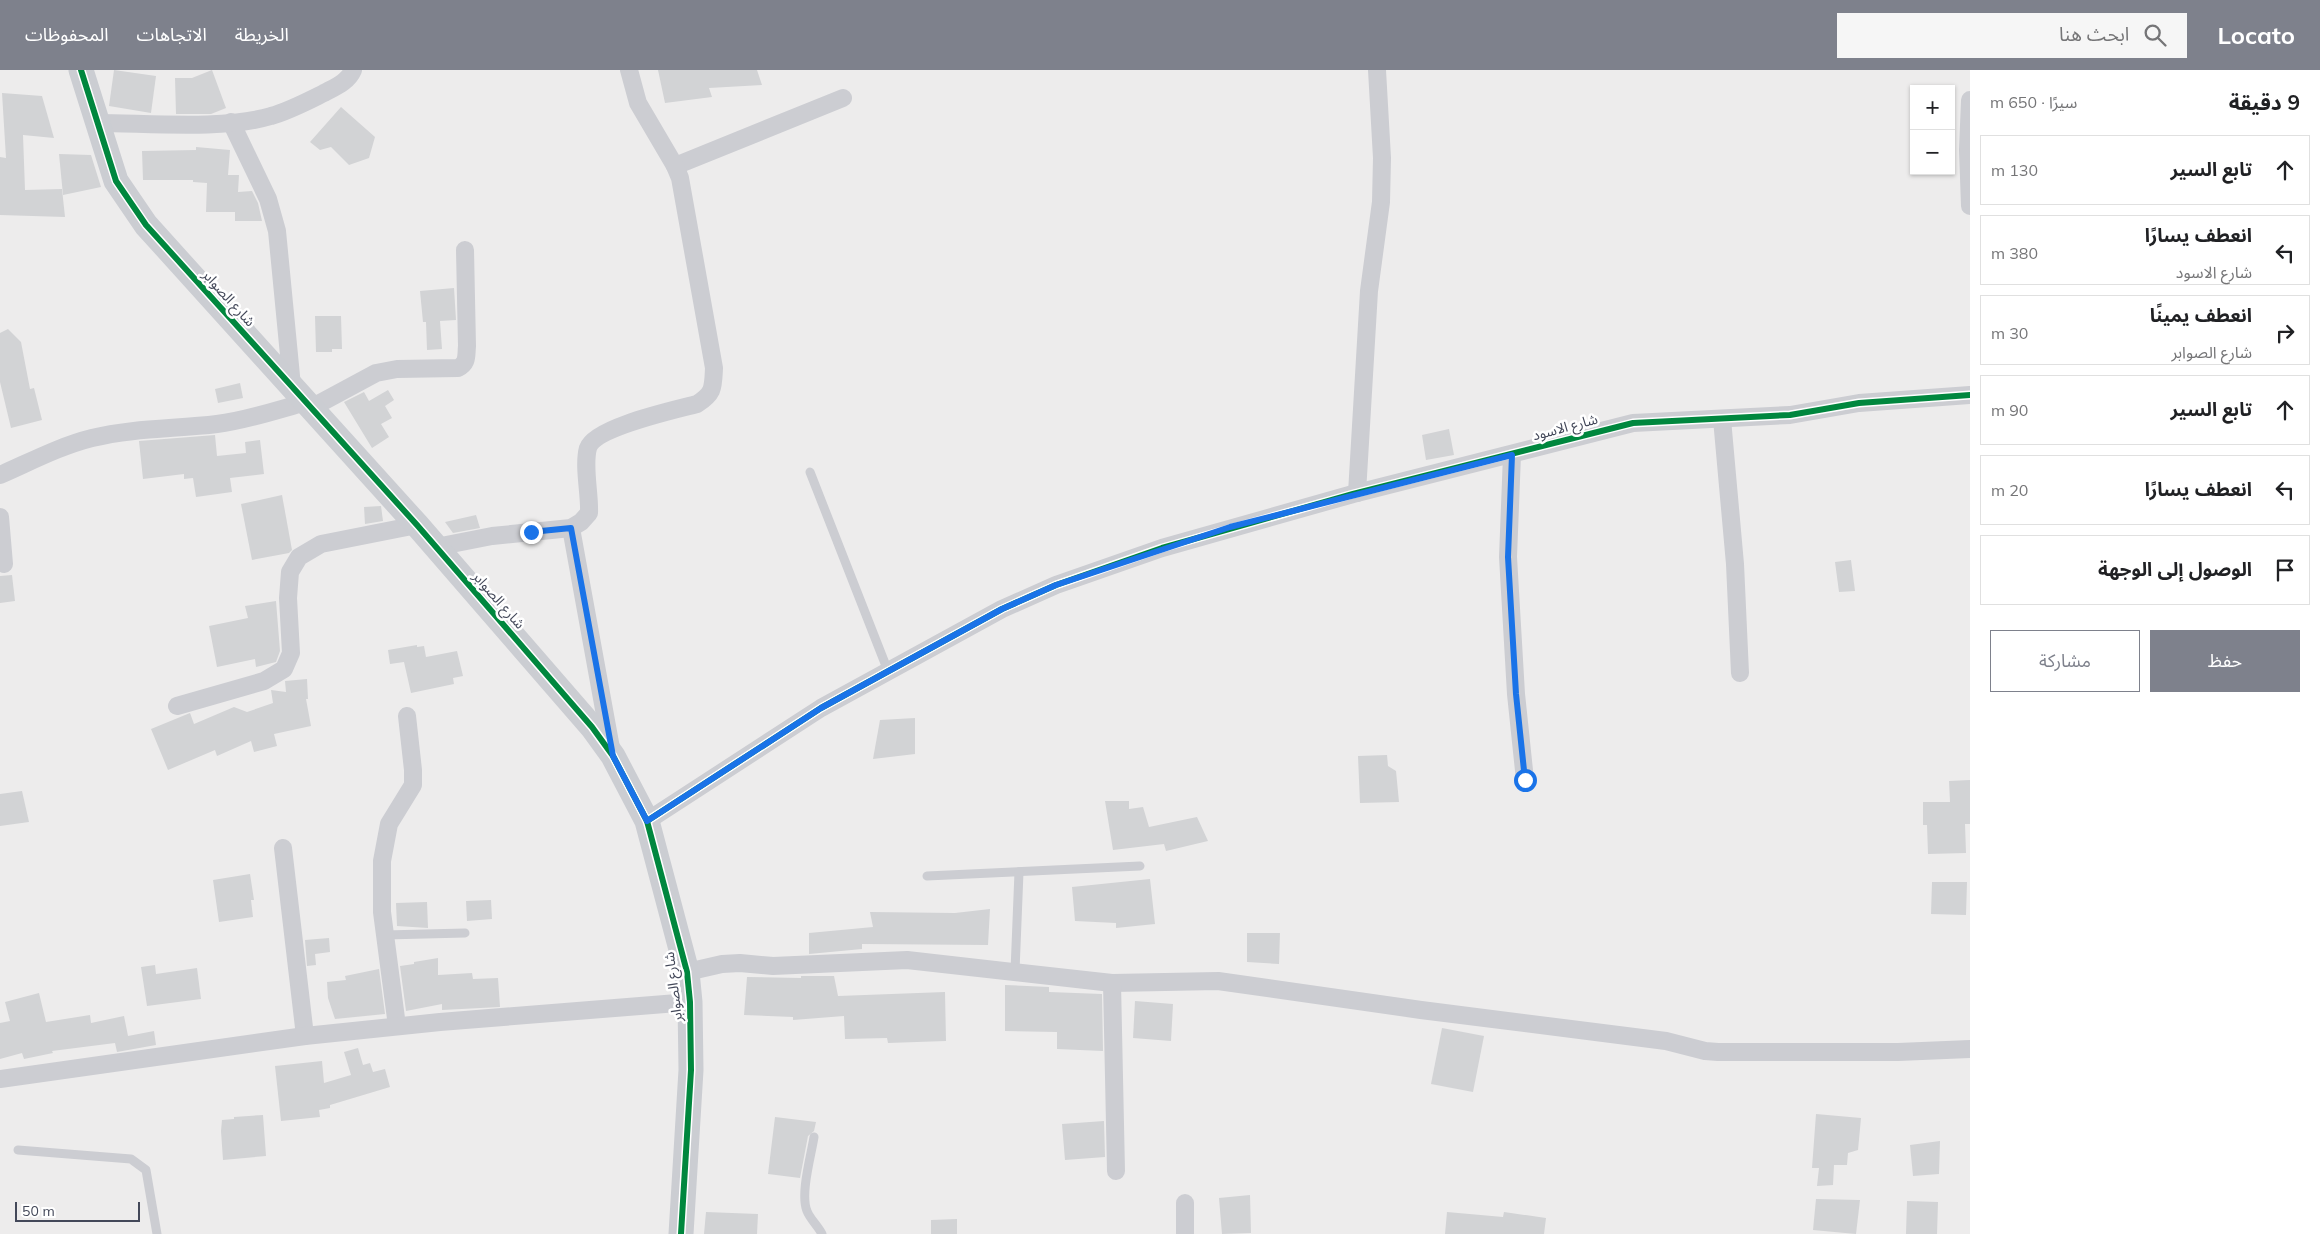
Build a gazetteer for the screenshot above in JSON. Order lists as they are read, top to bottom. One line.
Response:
{"streets":{"street":["شارع الصوابر","شارع الاسود"]},"crossings":[["شارع الصوابر","شارع الاسود"]],"scale_bar":"50 m","page":{"header":"Locato","search":"ابحث هنا","nav":["الخريطة","الاتجاهات","المحفوظات"],"heading":["9 دقيقة","سيرًا · 650 m"],"map_buttons":["+","−"],"list":[["تابع السير","130 m"],["انعطف يسارًا","شارع الاسود","380 m"],["انعطف يمينًا","شارع الصوابر","30 m"],["تابع السير","90 m"],["انعطف يسارًا","20 m"],"الوصول إلى الوجهة"],"buttons":["حفظ","مشاركة"],"scale":"50 m"}}
